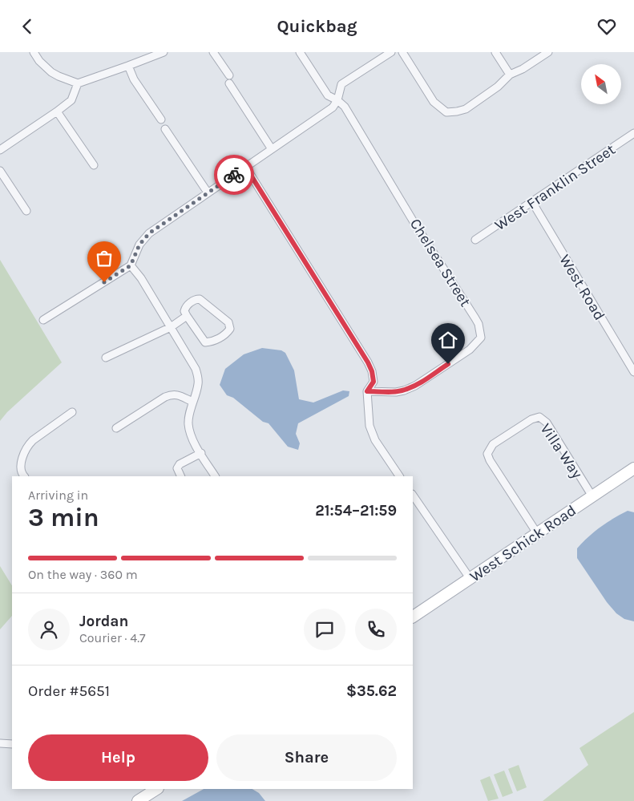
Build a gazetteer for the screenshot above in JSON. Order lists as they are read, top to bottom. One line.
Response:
{"streets":{"street":["West Franklin Street","Chelsea Street","West Road","Villa Way","West Schick Road"]},"crossings":[["West Franklin Street","West Road"],["Villa Way","West Schick Road"]],"north":"top left","page":{"header":"Quickbag","heading":["3 min","Arriving in","21:54–21:59"],"panel":["Jordan","Courier · 4.7","Order #5651","$35.62"],"bar":"On the way · 360 m","buttons":["Help","Share"]}}
